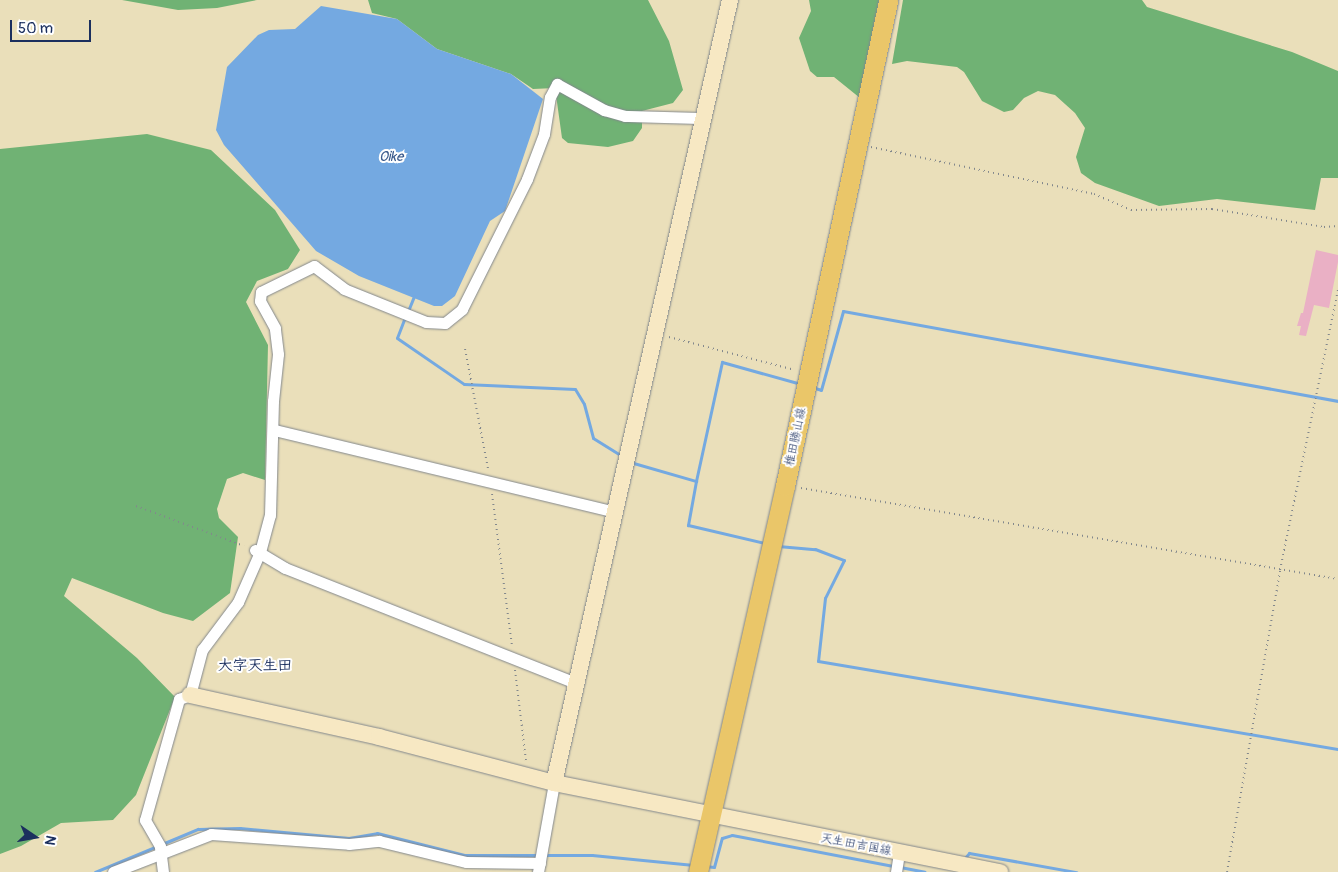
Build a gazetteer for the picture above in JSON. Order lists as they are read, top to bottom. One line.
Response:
{"streets":{"main road":["椎田勝山線"],"street":["天生田吉国線"]},"crossings":[["椎田勝山線","天生田吉国線"]],"districts":["大字天生田"],"water":["Oike"],"scale_bar":"50 m","north":"right"}
